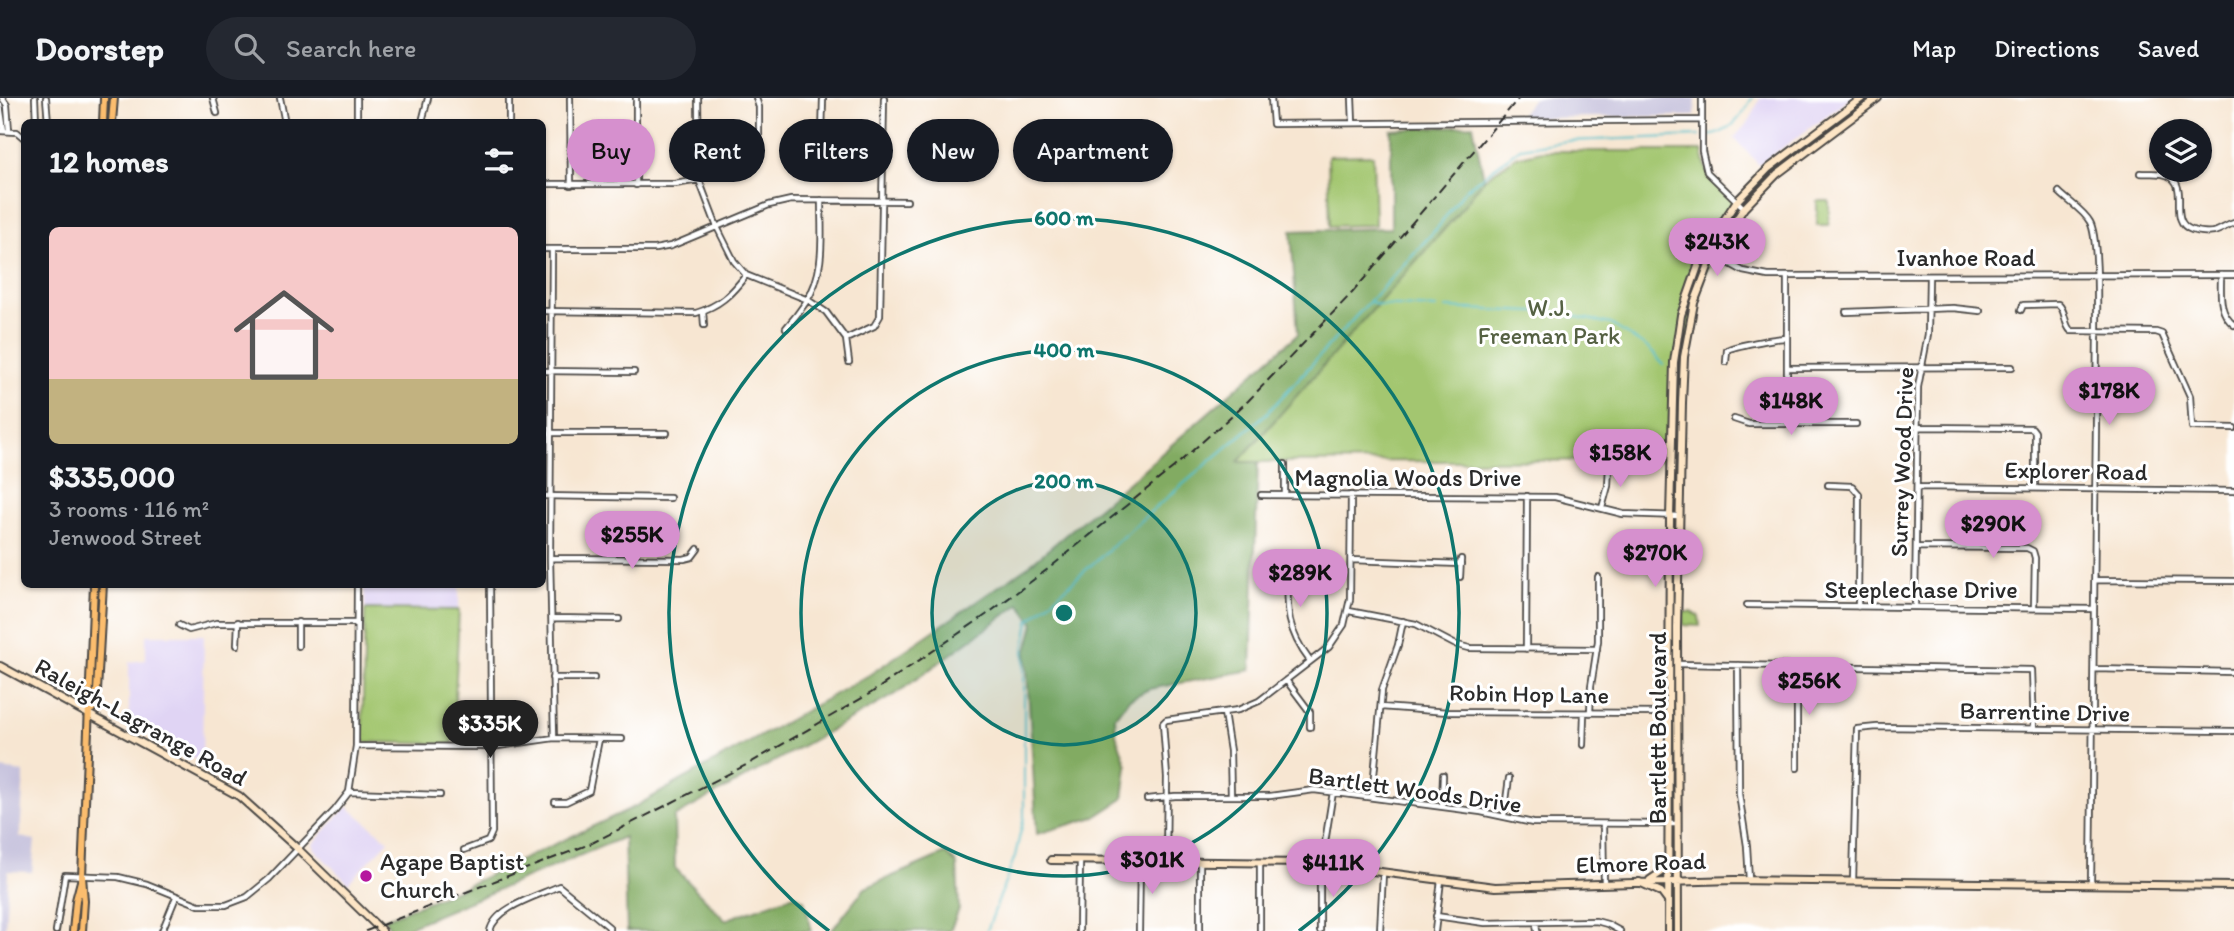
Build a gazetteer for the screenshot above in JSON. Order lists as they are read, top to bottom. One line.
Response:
{"streets":{"main road":["Raleigh-Lagrange Road","Bartlett Boulevard","Elmore Road"],"street":["Ivanhoe Road","Surrey Wood Drive","Explorer Road","Magnolia Woods Drive","Steeplechase Drive","Robin Hop Lane","Barrentine Drive","Bartlett Woods Drive"]},"crossings":[["Ivanhoe Road","Surrey Wood Drive"],["Ivanhoe Road","Bartlett Boulevard"],["Surrey Wood Drive","Explorer Road"],["Surrey Wood Drive","Steeplechase Drive"],["Magnolia Woods Drive","Bartlett Boulevard"],["Robin Hop Lane","Bartlett Boulevard"],["Barrentine Drive","Elmore Road"],["Bartlett Boulevard","Bartlett Woods Drive"],["Bartlett Boulevard","Elmore Road"]],"parks":["W.J. Freeman Park"],"places":["Agape Baptist Church"],"page":{"header":"Doorstep","search":"Search here","nav":["Map","Directions","Saved"],"chip":["Buy","Rent","Filters","New","Apartment"],"heading":"12 homes","list":[{"name":"$335,000","note":"3 rooms · 116 m² · Jenwood Street"}],"price":["$243K","$178K","$148K","$158K","$290K","$255K","$270K","$289K","$256K","$335K","$301K","$411K"]},"rings":["600 m","400 m","200 m"]}
